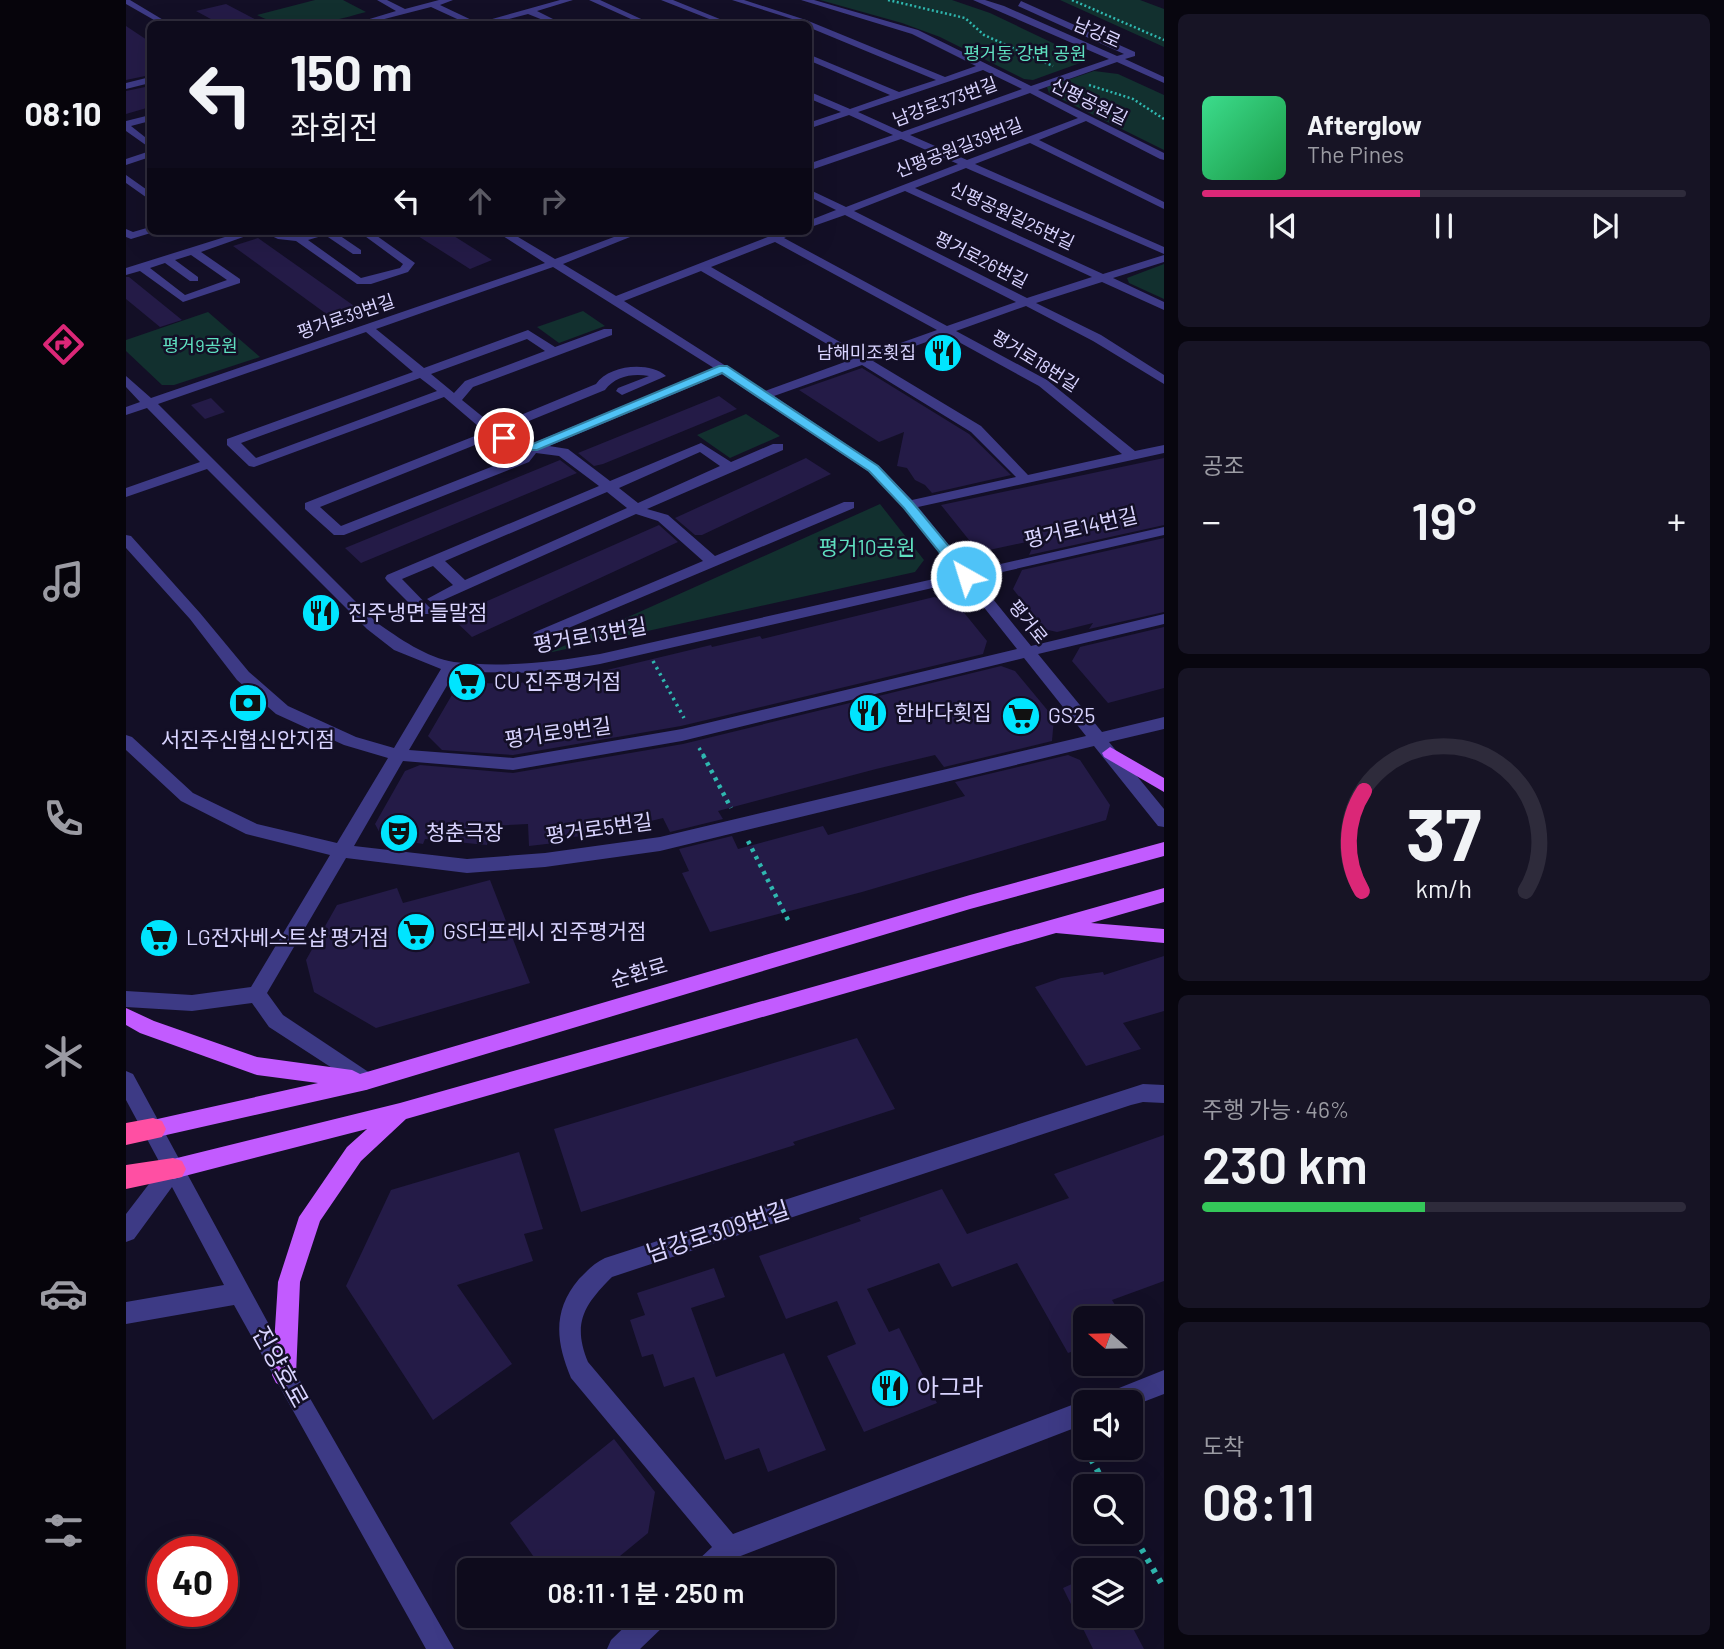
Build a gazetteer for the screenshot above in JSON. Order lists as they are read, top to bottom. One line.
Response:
{"streets":{"highway":["순환로"],"street":["남강로","남강로373번길","신평공원길","신평공원길39번길","신평공원길25번길","평거로26번길","평거로39번길","평거로18번길","평거로14번길","평거로","평거로13번길","평거로9번길","평거로5번길","남강로309번길","진양호로"]},"crossings":[["남강로","남강로373번길"],["남강로373번길","신평공원길"],["남강로373번길","신평공원길25번길"],["신평공원길","신평공원길39번길"],["신평공원길39번길","신평공원길25번길"],["신평공원길39번길","평거로26번길"],["평거로26번길","평거로18번길"],["평거로26번길","평거로"],["평거로39번길","평거로"],["평거로39번길","평거로13번길"],["평거로14번길","평거로"],["평거로14번길","평거로13번길"],["평거로","평거로13번길"],["평거로","평거로9번길"],["평거로","평거로5번길"],["순환로","진양호로"]],"parks":["평거동 강변 공원","평거9공원","평거10공원"],"places":{"restaurant":["남해미조횟집","진주냉면 들말점","한바다횟집","아그라"],"supermarket":["CU 진주평거점","GS25","GS더프레시 진주평거점","LG전자베스트샵 평거점"],"bank":["서진주신협신안지점"],"theatre":["청춘극장"]},"north":"left","page":{"tabs":"08:10","turn":["150 m","좌회전"],"song":["Afterglow","The Pines"],"tile":["공조",["주행 가능 · 46%","230 km"],["도착","08:11"]],"heat":["−","19°","+"],"limit":"40","trip":"08:11 · 1 분 · 250 m","gauge":["37","km/h"]}}
